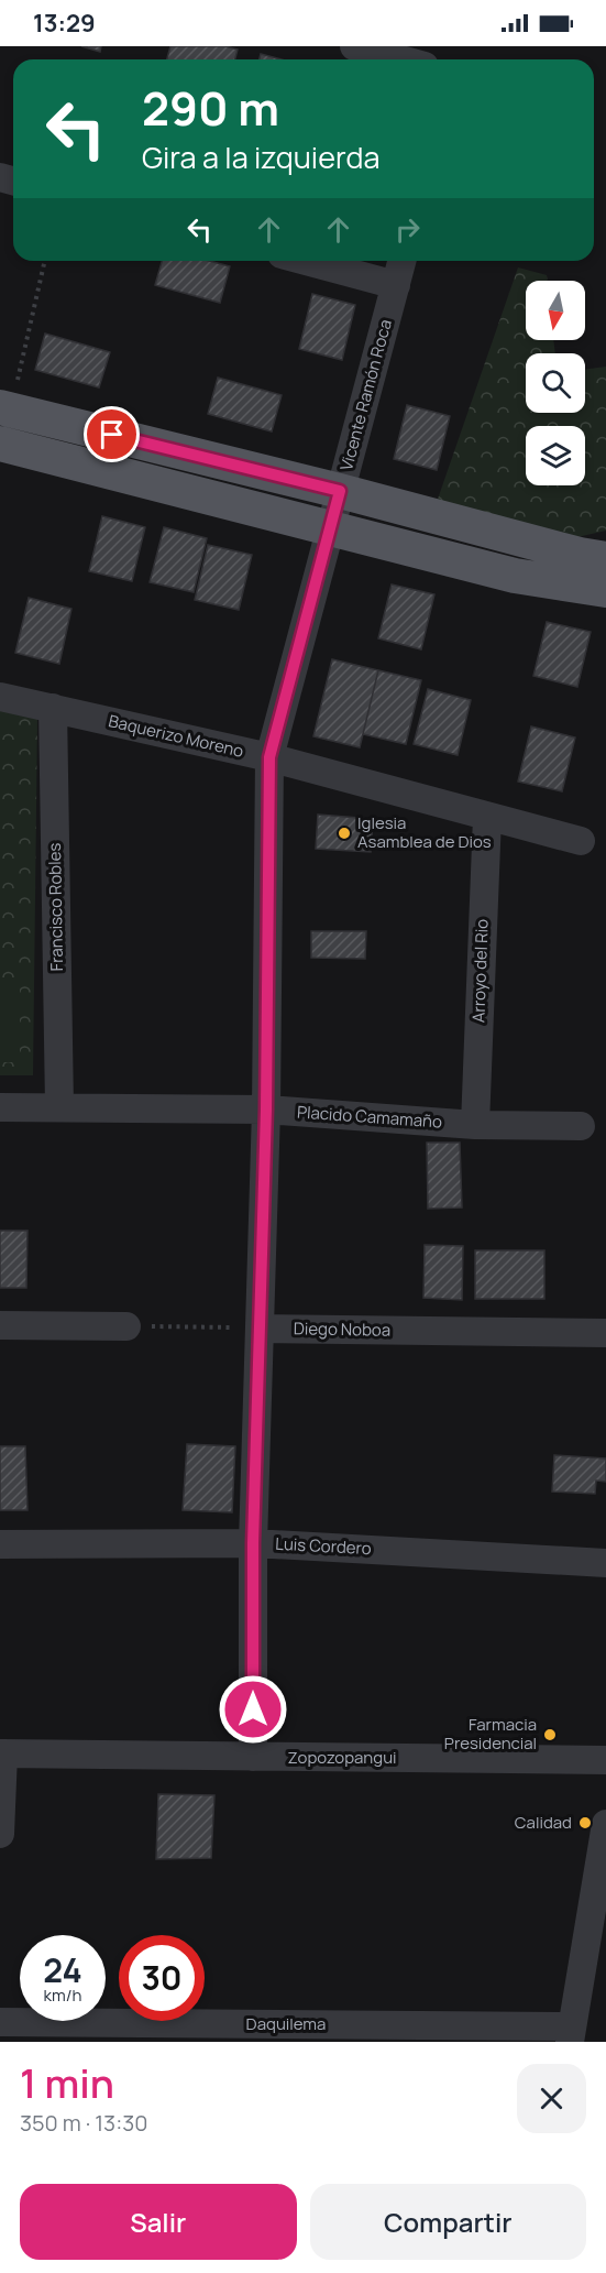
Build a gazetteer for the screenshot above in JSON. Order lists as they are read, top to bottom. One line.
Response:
{"streets":{"street":["Vicente Ramón Roca","Baquerizo Moreno","Francisco Robles","Arroyo del Rio","Placido Camamaño","Diego Noboa","Luis Cordero","Zopozopangui","Daquilema"]},"crossings":[["Vicente Ramón Roca","Baquerizo Moreno"],["Vicente Ramón Roca","Placido Camamaño"],["Vicente Ramón Roca","Diego Noboa"],["Vicente Ramón Roca","Luis Cordero"],["Vicente Ramón Roca","Zopozopangui"],["Baquerizo Moreno","Francisco Robles"],["Baquerizo Moreno","Arroyo del Rio"],["Francisco Robles","Placido Camamaño"],["Arroyo del Rio","Placido Camamaño"]],"places":["Iglesia Asamblea de Dios","Farmacia Presidencial","Calidad"],"north":"bottom","page":{"status":"13:29","turn":["290 m","Gira a la izquierda"],"speed":"24 km/h","limit":"30","heading":["1 min","350 m · 13:30"],"buttons":["Salir","Compartir"]}}
